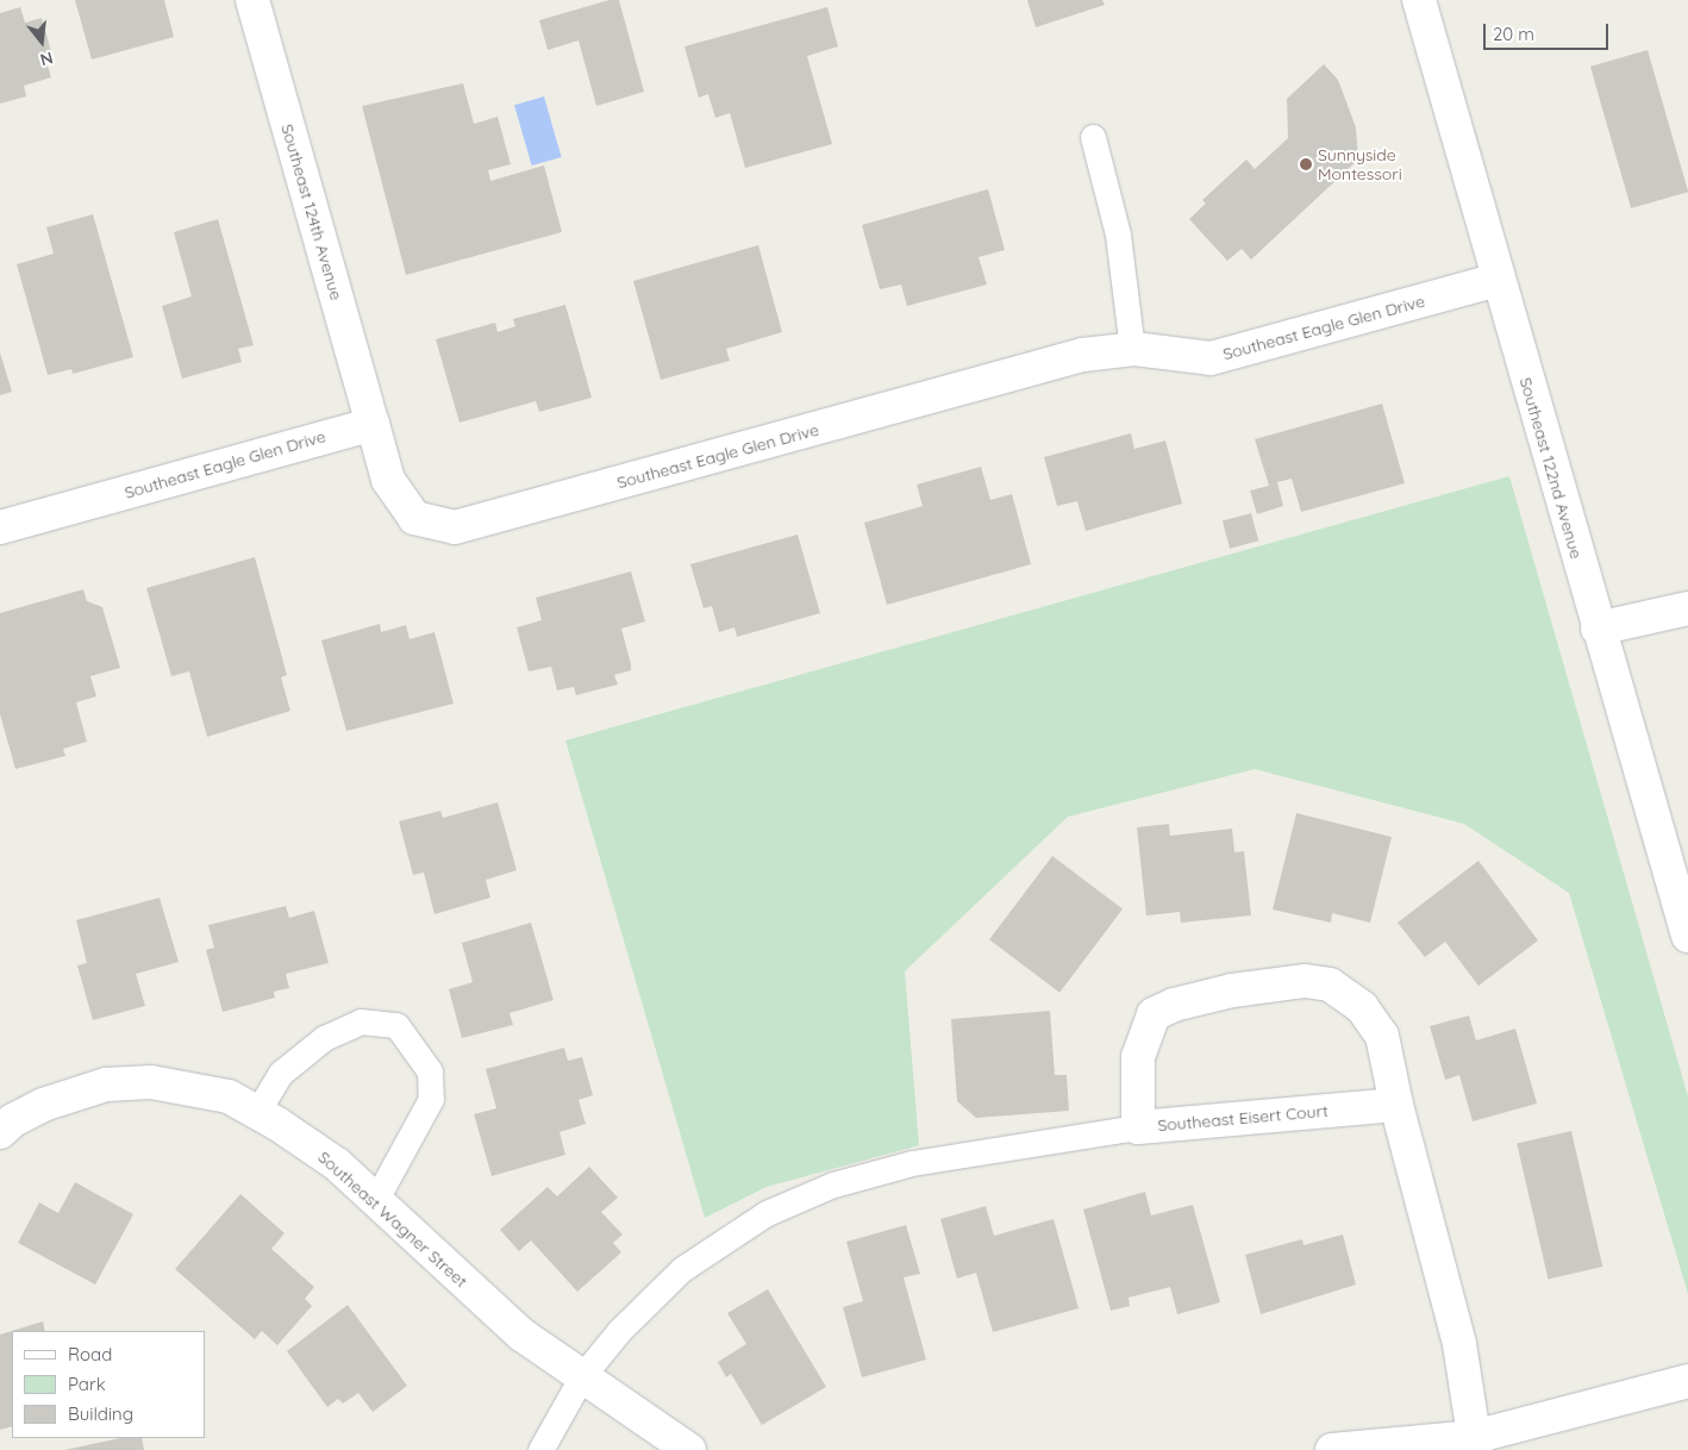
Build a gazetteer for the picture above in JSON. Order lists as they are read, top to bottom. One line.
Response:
{"streets":{"street":["Southeast 124th Avenue","Southeast Eagle Glen Drive","Southeast 122nd Avenue","Southeast Eisert Court","Southeast Wagner Street"]},"crossings":[["Southeast 124th Avenue","Southeast Eagle Glen Drive"],["Southeast Eagle Glen Drive","Southeast 122nd Avenue"]],"places":["Sunnyside Montessori"],"legend":["Road","Park","Building"],"scale_bar":"20 m","north":"bottom"}
